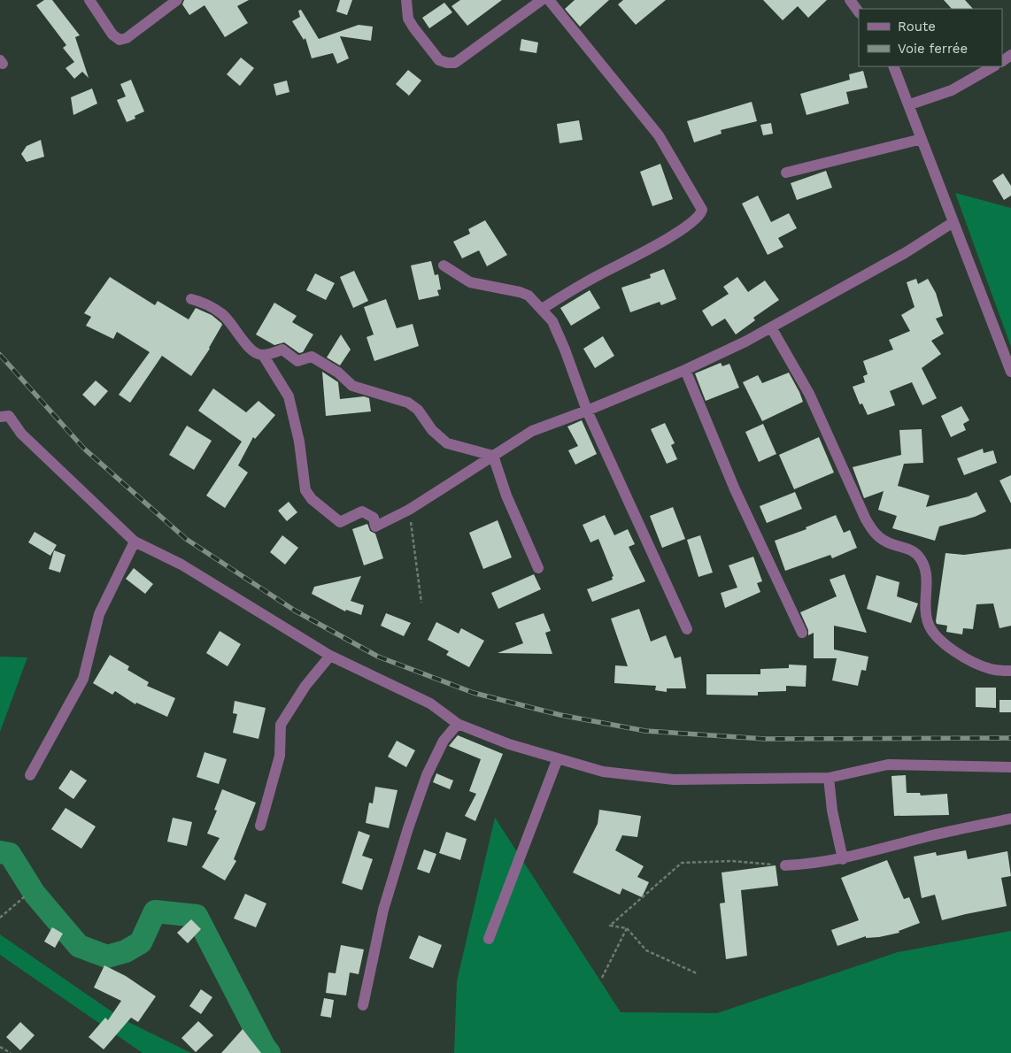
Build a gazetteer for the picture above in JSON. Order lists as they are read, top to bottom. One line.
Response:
{"legend":["Route","Voie ferrée"]}
